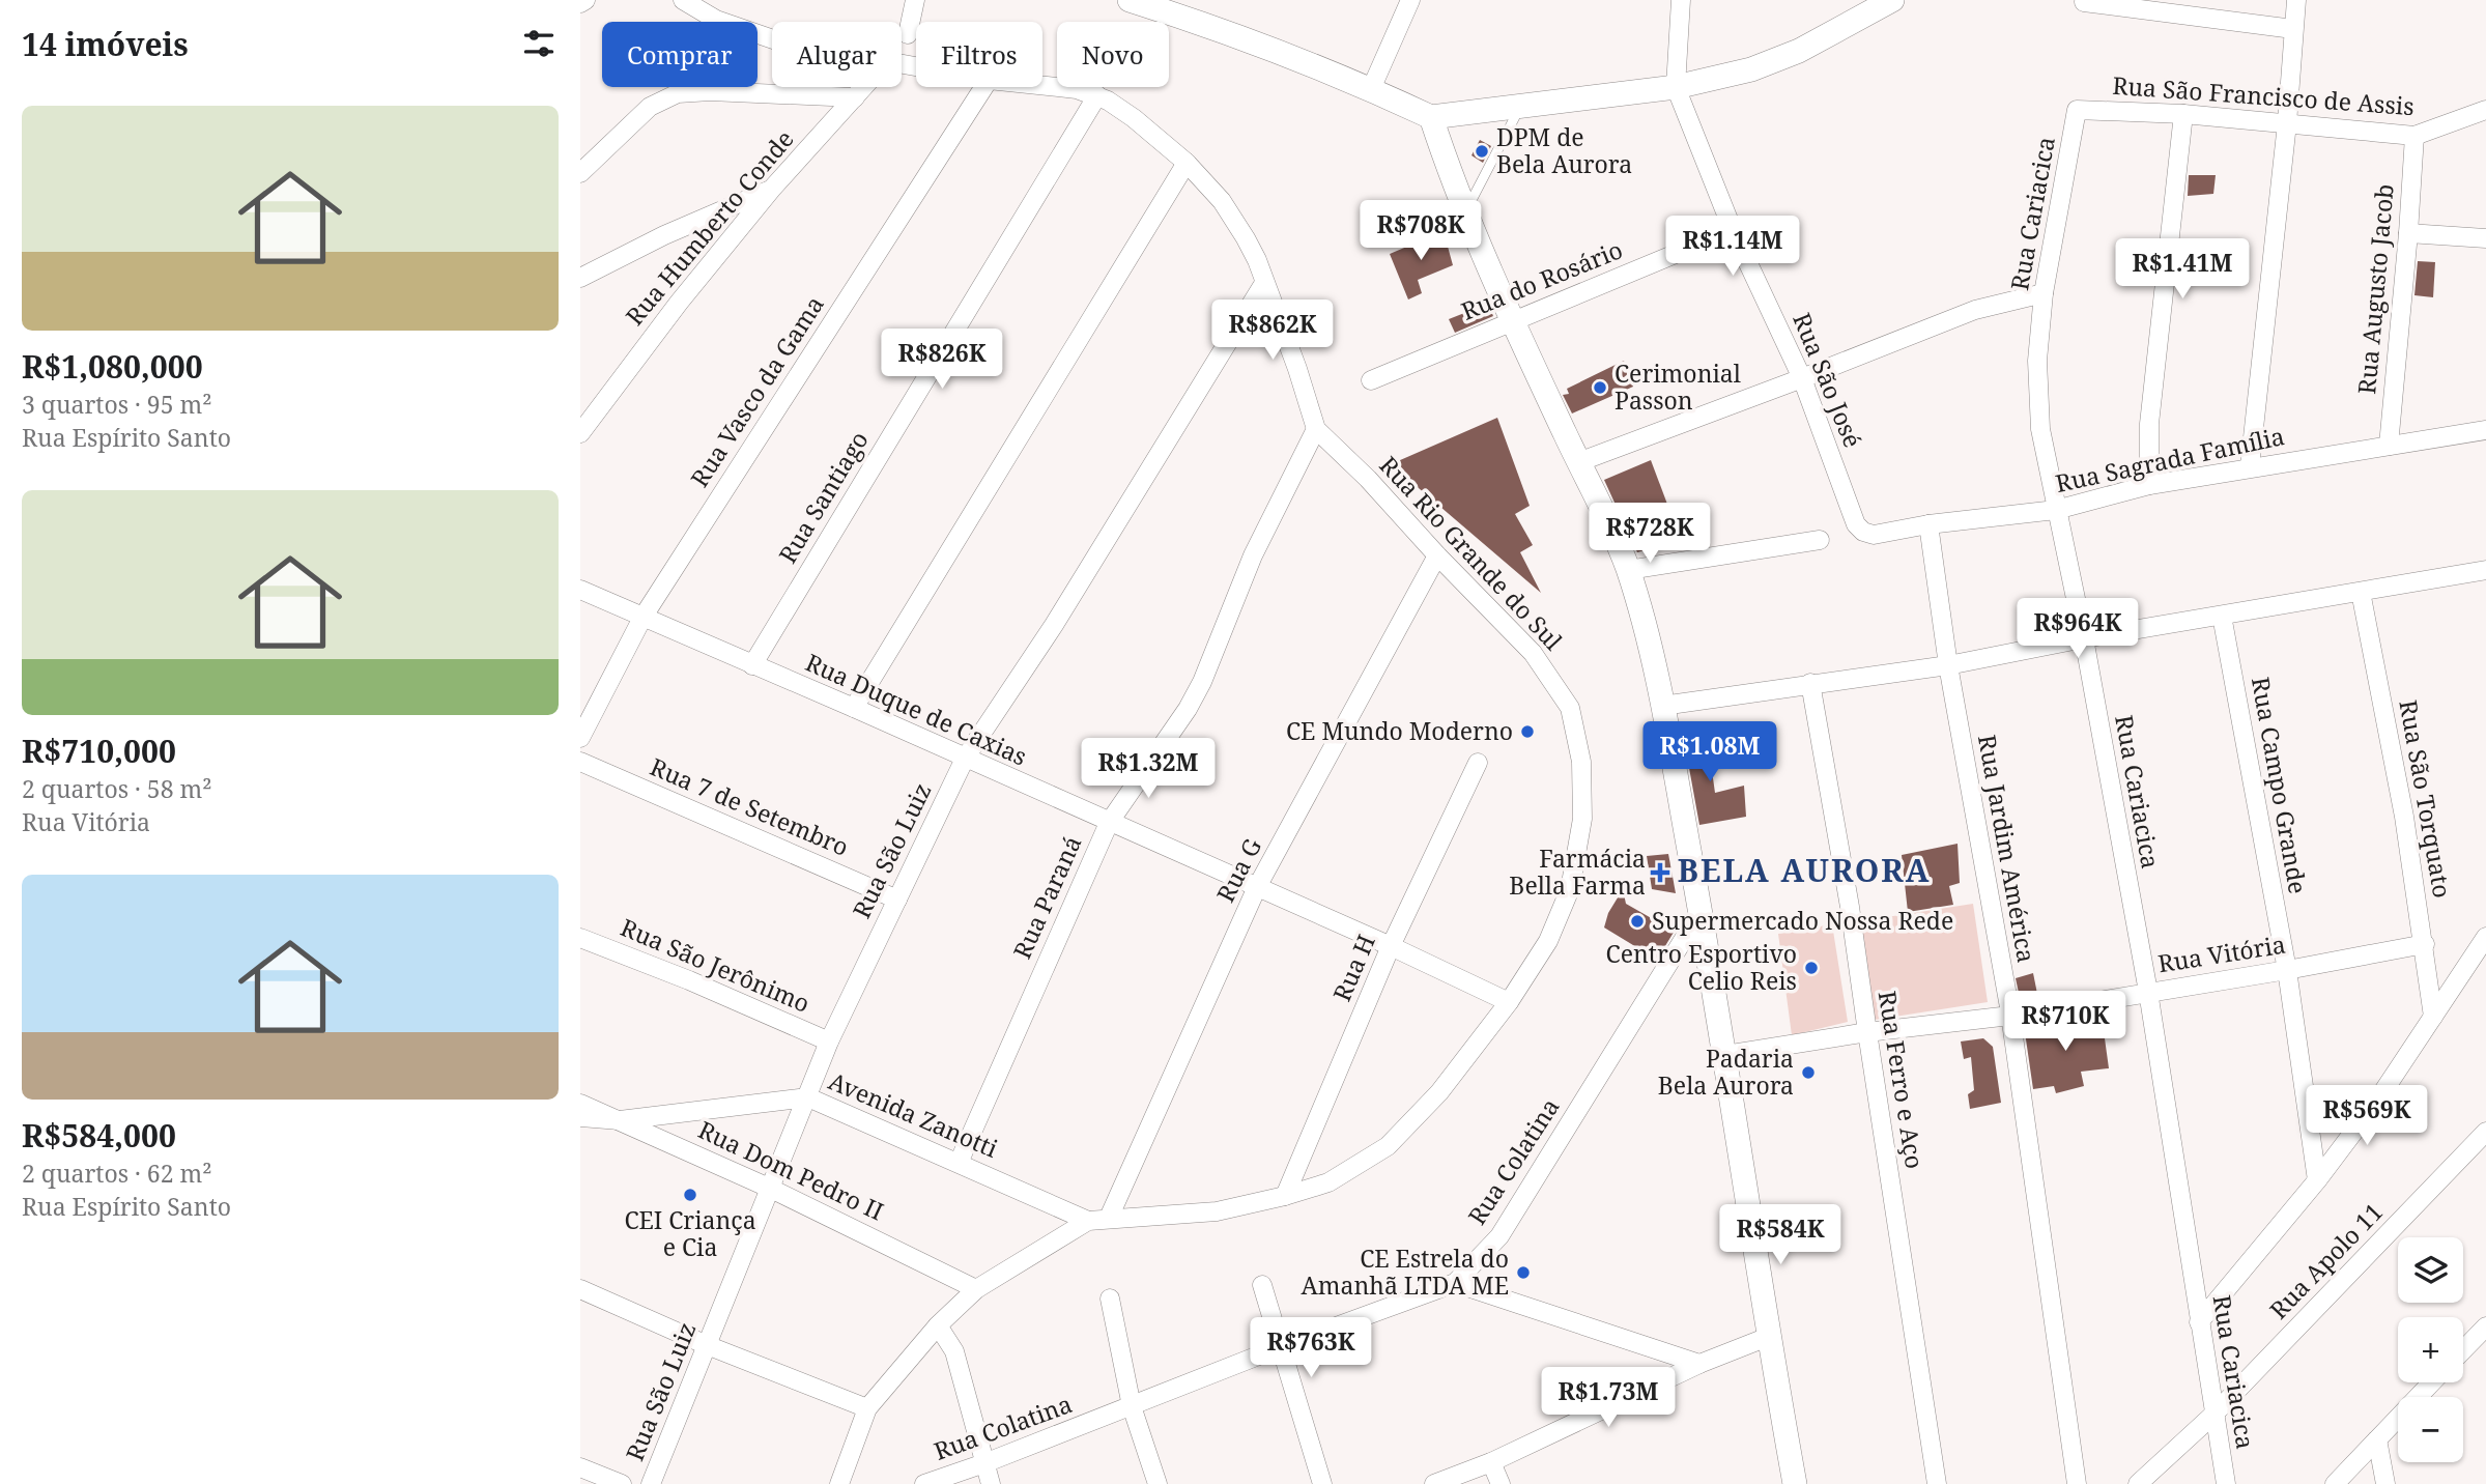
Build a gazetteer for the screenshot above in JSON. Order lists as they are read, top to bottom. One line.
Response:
{"streets":{"street":["Rua São Francisco de Assis","Rua Cariacica","Rua Humberto Conde","Rua do Rosário","Rua Augusto Jacob","Rua São José","Rua Vasco da Gama","Rua Sagrada Família","Rua Santiago","Rua Rio Grande do Sul","Rua Duque de Caxias","Rua Campo Grande","Rua São Torquato","Rua 7 de Setembro","Rua Jardim América","Rua São Luiz","Rua G","Rua Paraná","Rua Vitória","Rua São Jerônimo","Rua H","Rua Ferro e Aço","Avenida Zanotti","Rua Colatina","Rua Dom Pedro II","Rua Apolo 11"]},"crossings":[["Rua São Francisco de Assis","Rua Cariacica"],["Rua São Francisco de Assis","Rua Augusto Jacob"],["Rua Cariacica","Rua Sagrada Família"],["Rua Cariacica","Rua Vitória"],["Rua Cariacica","Rua Apolo 11"],["Rua do Rosário","Rua São José"],["Rua Augusto Jacob","Rua Sagrada Família"],["Rua São José","Rua Sagrada Família"],["Rua Vasco da Gama","Rua Duque de Caxias"],["Rua Sagrada Família","Rua Jardim América"],["Rua Santiago","Rua Duque de Caxias"],["Rua Rio Grande do Sul","Rua Duque de Caxias"],["Rua Rio Grande do Sul","Rua G"],["Rua Rio Grande do Sul","Rua Paraná"],["Rua Rio Grande do Sul","Rua H"],["Rua Rio Grande do Sul","Avenida Zanotti"],["Rua Rio Grande do Sul","Rua Dom Pedro II"],["Rua Duque de Caxias","Rua São Luiz"],["Rua Duque de Caxias","Rua G"],["Rua Duque de Caxias","Rua Paraná"],["Rua Duque de Caxias","Rua H"],["Rua Campo Grande","Rua Vitória"],["Rua São Torquato","Rua Vitória"],["Rua 7 de Setembro","Rua São Luiz"],["Rua Jardim América","Rua Vitória"],["Rua São Luiz","Rua São Jerônimo"],["Rua São Luiz","Avenida Zanotti"],["Rua São Luiz","Rua Dom Pedro II"],["Rua Paraná","Avenida Zanotti"],["Rua Vitória","Rua Ferro e Aço"],["Avenida Zanotti","Rua Dom Pedro II"]],"districts":["BELA AURORA"],"places":{"other":["DPM de Bela Aurora","Cerimonial Passon","CE Mundo Moderno","Supermercado Nossa Rede","Centro Esportivo Celio Reis","Padaria Bela Aurora","CEI Criança e Cia","CE Estrela do Amanhã LTDA ME"],"health":["Farmácia Bella Farma"]},"page":{"heading":"14 imóveis","chip":["Comprar","Alugar","Filtros","Novo"],"list":[{"name":"R$1,080,000","note":"3 quartos · 95 m² · Rua Espírito Santo"},{"name":"R$710,000","note":"2 quartos · 58 m² · Rua Vitória"},{"name":"R$584,000","note":"2 quartos · 62 m² · Rua Espírito Santo"}],"price":["R$708K","R$1.14M","R$1.41M","R$862K","R$826K","R$728K","R$964K","R$1.08M","R$1.32M","R$710K","R$569K","R$584K","R$763K","R$1.73M"],"map_buttons":["+","−"]}}
